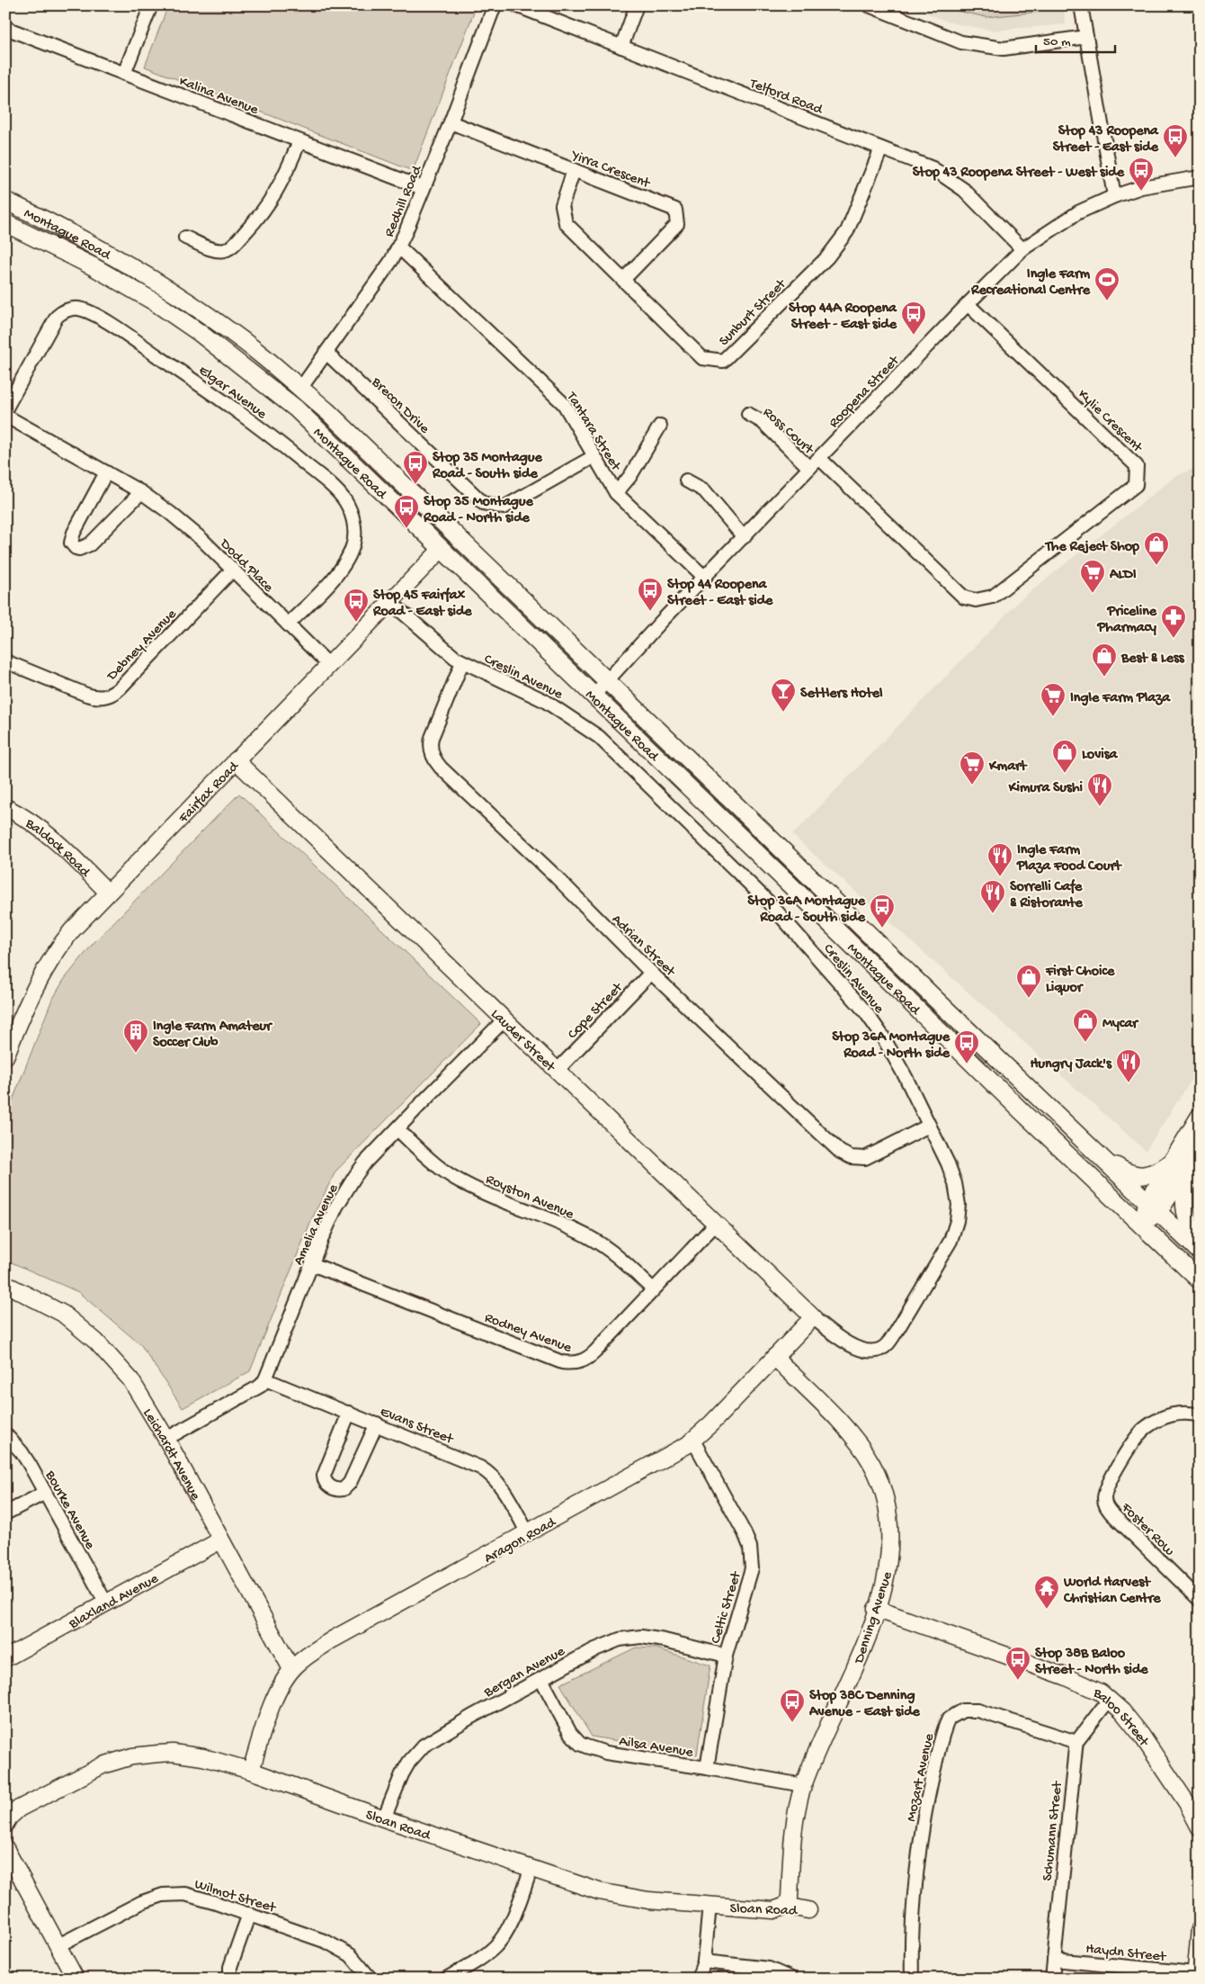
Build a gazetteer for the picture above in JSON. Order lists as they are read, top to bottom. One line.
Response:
{"streets":{"main road":["Montague Road"],"street":["Kalina Avenue","Telford Road","Yirra Crescent","Redhill Road","Sunburt Street","Elgar Avenue","Roopena Street","Brecon Drive","Kylie Crescent","Ross Court","Tantara Street","Dodd Place","Debney Avenue","Creslin Avenue","Fairfax Road","Baldock Road","Adrian Street","Cope Street","Lauder Street","Royston Avenue","Amelia Avenue","Rodney Avenue","Evans Street","Leichardt Avenue","Bourke Avenue","Foster Row","Aragon Road","Blaxland Avenue","Celtic Street","Denning Avenue","Bergan Avenue","Baloo Street","Ailsa Avenue","Mozart Avenue","Sloan Road","Schumann Street","Wilmot Street","Haydn Street"]},"crossings":[["Kalina Avenue","Redhill Road"],["Telford Road","Sunburt Street"],["Telford Road","Roopena Street"],["Yirra Crescent","Redhill Road"],["Yirra Crescent","Sunburt Street"],["Redhill Road","Montague Road"],["Redhill Road","Brecon Drive"],["Redhill Road","Tantara Street"],["Montague Road","Roopena Street"],["Montague Road","Fairfax Road"],["Elgar Avenue","Dodd Place"],["Roopena Street","Kylie Crescent"],["Roopena Street","Ross Court"],["Roopena Street","Tantara Street"],["Brecon Drive","Tantara Street"],["Dodd Place","Debney Avenue"],["Dodd Place","Fairfax Road"],["Creslin Avenue","Fairfax Road"],["Creslin Avenue","Adrian Street"],["Creslin Avenue","Lauder Street"],["Creslin Avenue","Aragon Road"],["Fairfax Road","Baldock Road"],["Fairfax Road","Lauder Street"],["Adrian Street","Cope Street"],["Cope Street","Lauder Street"],["Lauder Street","Amelia Avenue"],["Lauder Street","Rodney Avenue"],["Lauder Street","Aragon Road"],["Royston Avenue","Amelia Avenue"],["Royston Avenue","Rodney Avenue"],["Amelia Avenue","Rodney Avenue"],["Amelia Avenue","Evans Street"],["Evans Street","Aragon Road"],["Leichardt Avenue","Aragon Road"],["Leichardt Avenue","Blaxland Avenue"],["Bourke Avenue","Blaxland Avenue"],["Aragon Road","Celtic Street"],["Aragon Road","Denning Avenue"],["Aragon Road","Sloan Road"],["Celtic Street","Bergan Avenue"],["Celtic Street","Ailsa Avenue"],["Denning Avenue","Baloo Street"],["Denning Avenue","Ailsa Avenue"],["Denning Avenue","Sloan Road"],["Bergan Avenue","Ailsa Avenue"],["Bergan Avenue","Sloan Road"],["Mozart Avenue","Schumann Street"],["Schumann Street","Haydn Street"]],"places":{"bus stop":["Stop 43 Roopena Street - East side","Stop 43 Roopena Street - West side","Stop 44A Roopena Street - East side","Stop 35 Montague Road - South side","Stop 35 Montague Road - North side","Stop 44 Roopena Street - East side","Stop 45 Fairfax Road - East side","Stop 36A Montague Road - South side","Stop 36A Montague Road - North side","Stop 38B Baloo Street - North side","Stop 38C Denning Avenue - East side"],"sports":["Ingle Farm Recreational Centre"],"shop":["The Reject Shop","Best & Less","Lovisa","First Choice Liquor","Mycar"],"supermarket":["ALDI","Ingle Farm Plaza","Kmart"],"pharmacy":["Priceline Pharmacy"],"bar":["Settlers Hotel"],"restaurant":["Kimura Sushi","Ingle Farm Plaza Food Court","Sorrelli Cafe & Ristorante","Hungry Jack's"],"building":["Ingle Farm Amateur Soccer Club"],"temple":["World Harvest Christian Centre"]},"scale_bar":"50 m"}
